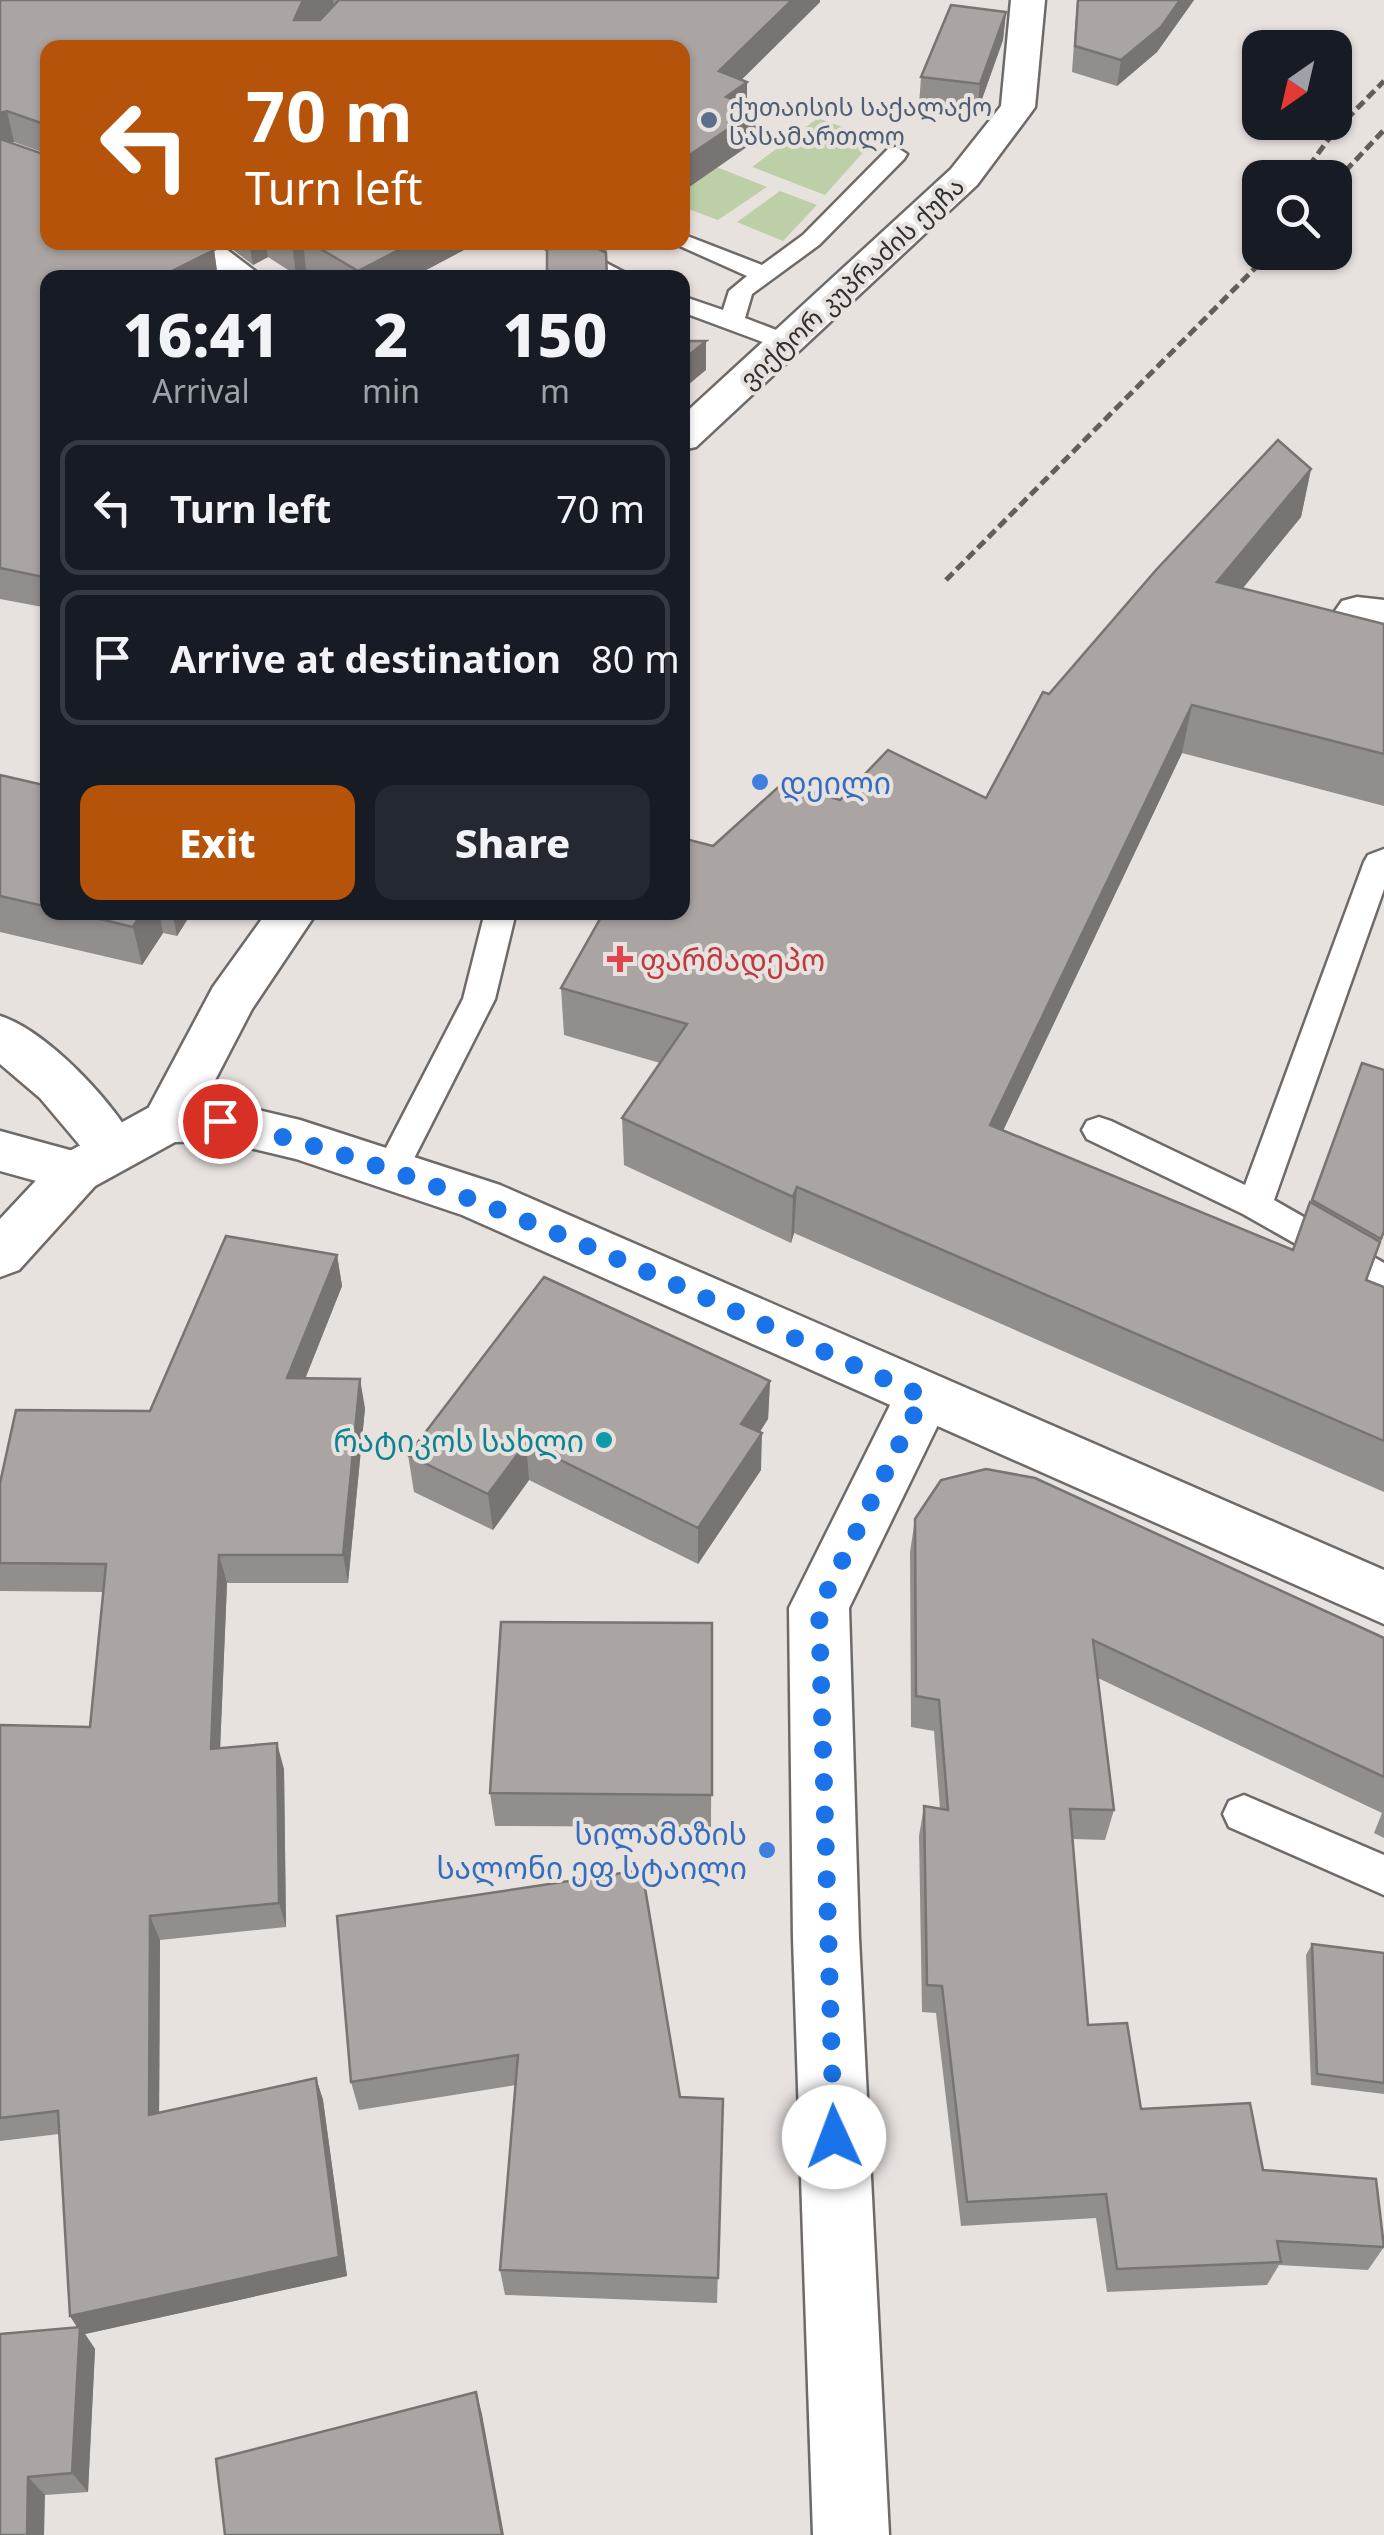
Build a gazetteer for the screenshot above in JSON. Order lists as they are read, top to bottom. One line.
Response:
{"streets":{"street":["ვიქტორ კუპრაძის ქუჩა"]},"places":{"other":["ქუთაისის საქალაქო სასამართლო","დეილი","რატიკოს სახლი","სილამაზის სალონი ეფ სტაილი"],"health":["ფარმადეპო"]},"north":"bottom left","page":{"turn":["70 m","Turn left"],"eta":["16:41","Arrival","2","min","150","m"],"list":[{"name":"Turn left","value":"70 m"},{"name":"Arrive at destination","value":"80 m"}],"buttons":["Exit","Share"]}}
